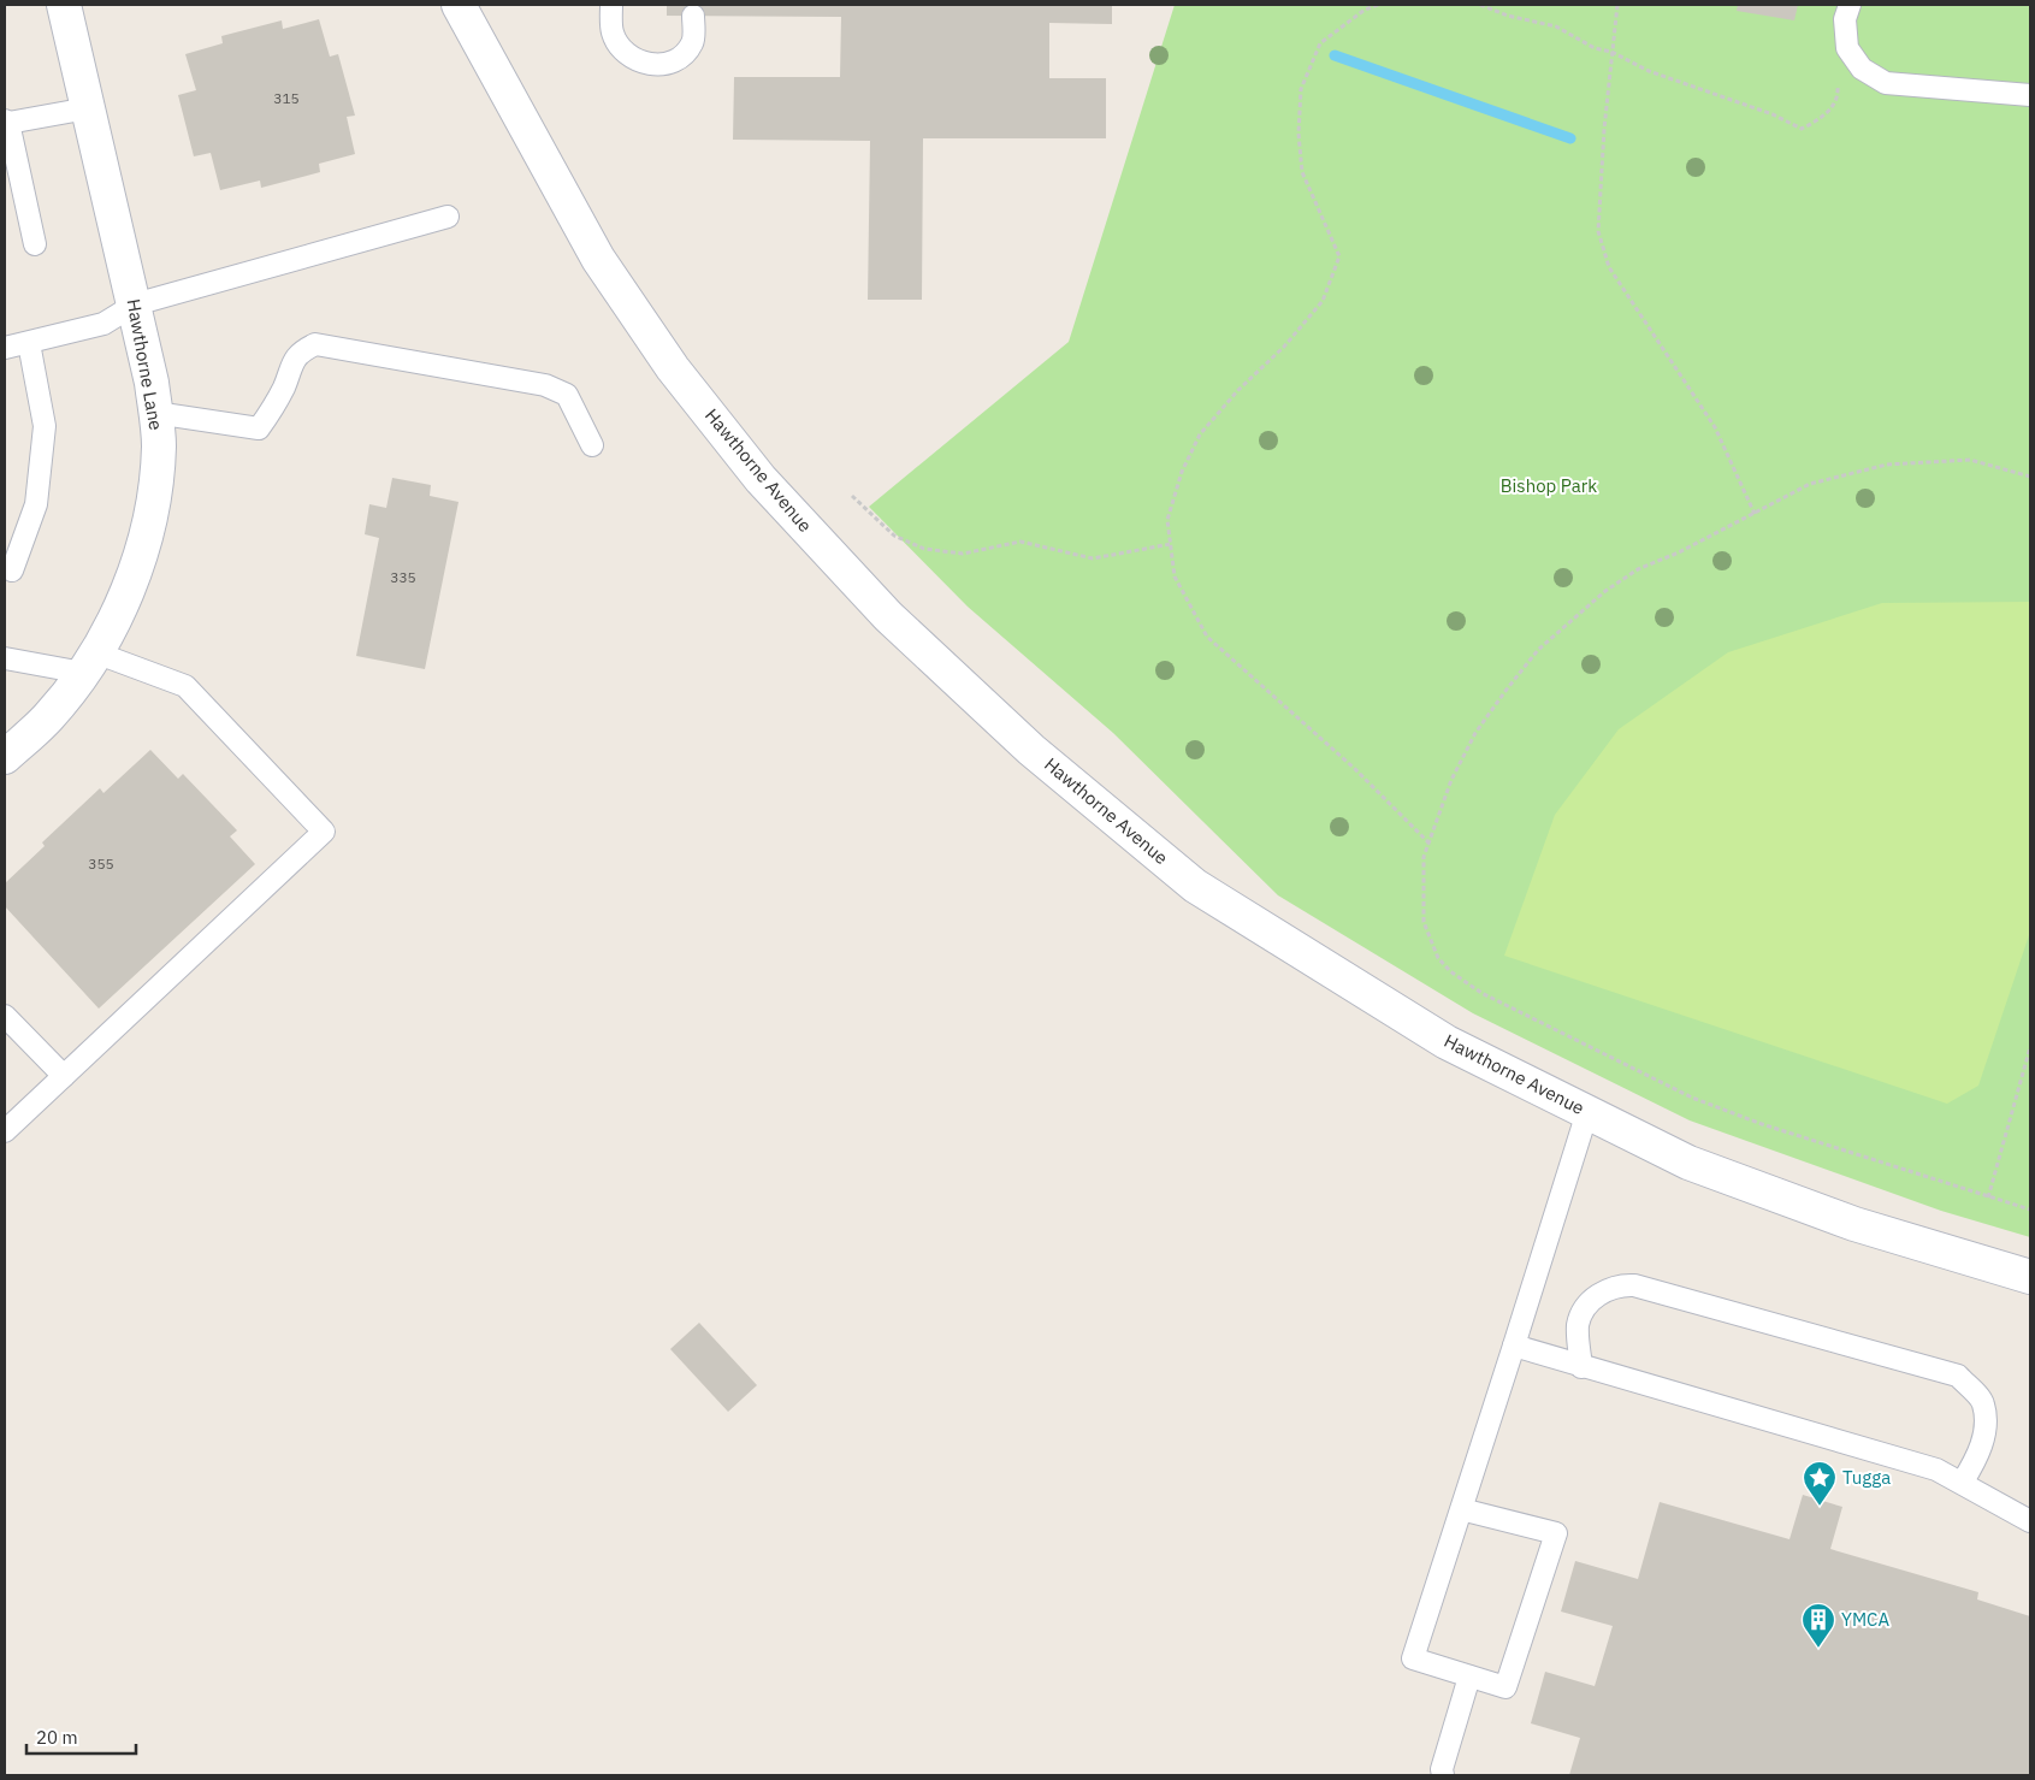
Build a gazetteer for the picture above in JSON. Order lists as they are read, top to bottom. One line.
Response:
{"streets":{"main road":["Hawthorne Lane","Hawthorne Avenue"]},"parks":["Bishop Park"],"places":{"place":["Tugga"],"building":["YMCA"]},"house_numbers":["315","335","355"],"scale_bar":"20 m"}
